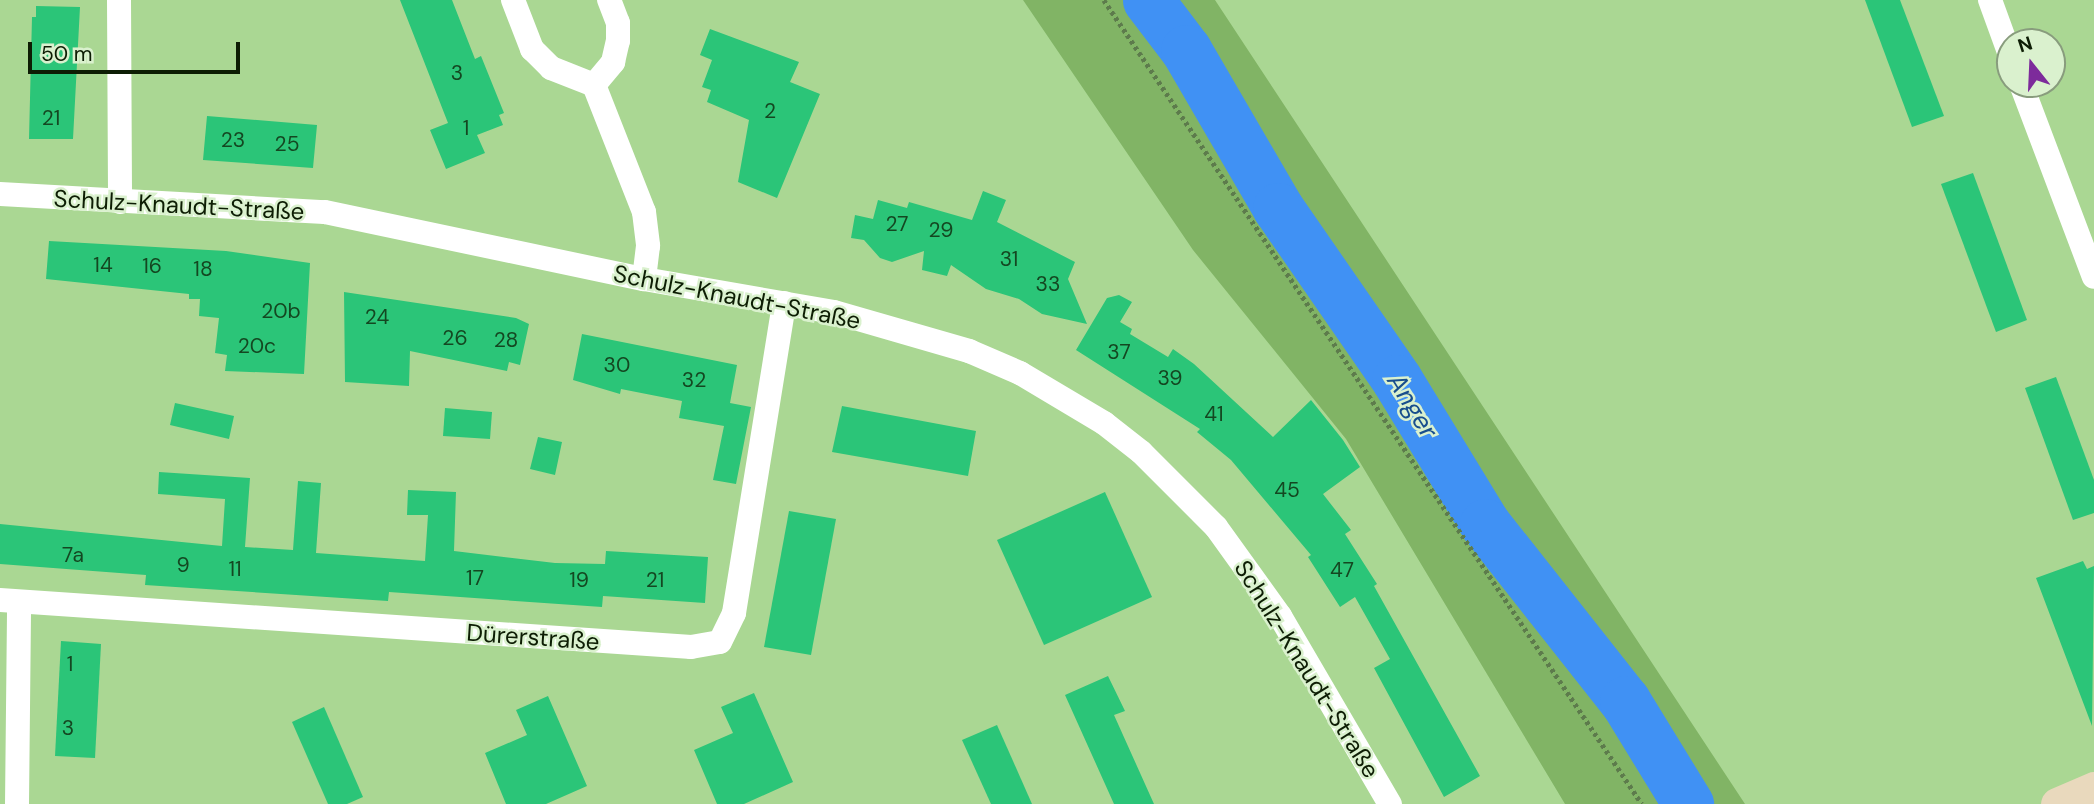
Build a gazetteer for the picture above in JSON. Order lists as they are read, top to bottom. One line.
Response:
{"streets":{"street":["Schulz-Knaudt-Straße","Dürerstraße"]},"crossings":[["Schulz-Knaudt-Straße","Dürerstraße"]],"water":["Anger"],"house_numbers":["3","2","21","1","23","25","27","29","31","14","16","18","33","20b","24","26","28","20c","37","30","39","32","41","45","7a","9","11","47","17","19","21","1","3"],"scale_bar":"50 m","north":"top"}
